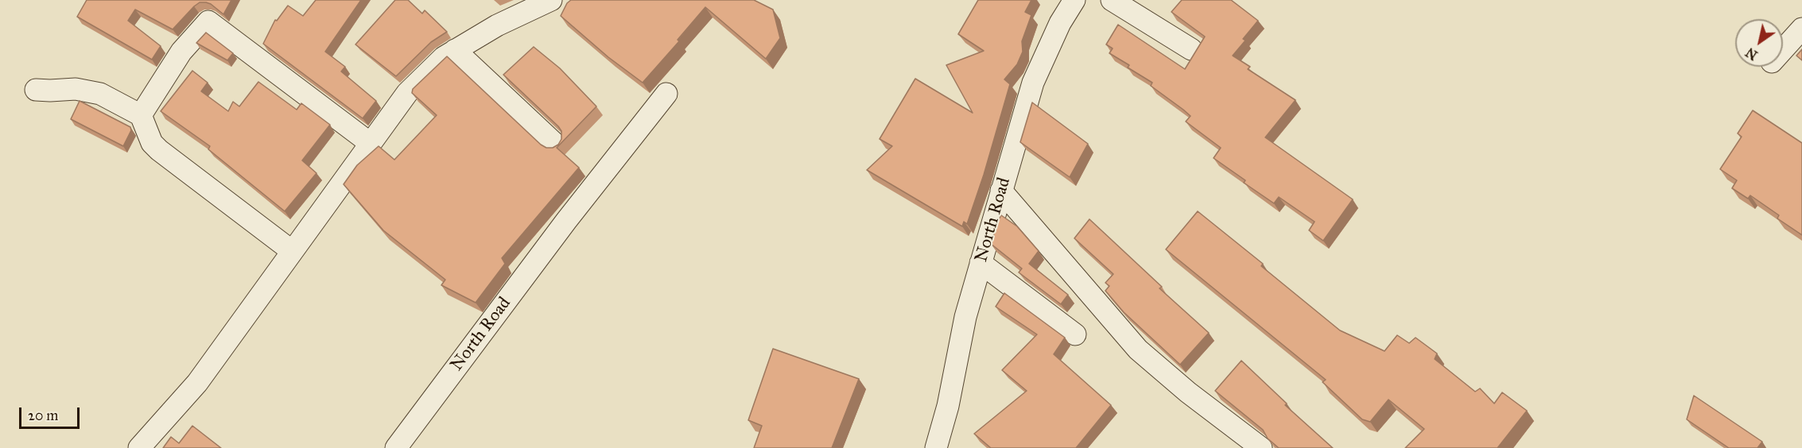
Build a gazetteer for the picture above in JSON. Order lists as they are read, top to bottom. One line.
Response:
{"streets":{"street":["North Road"]},"scale_bar":"20 m","north":"bottom left"}
